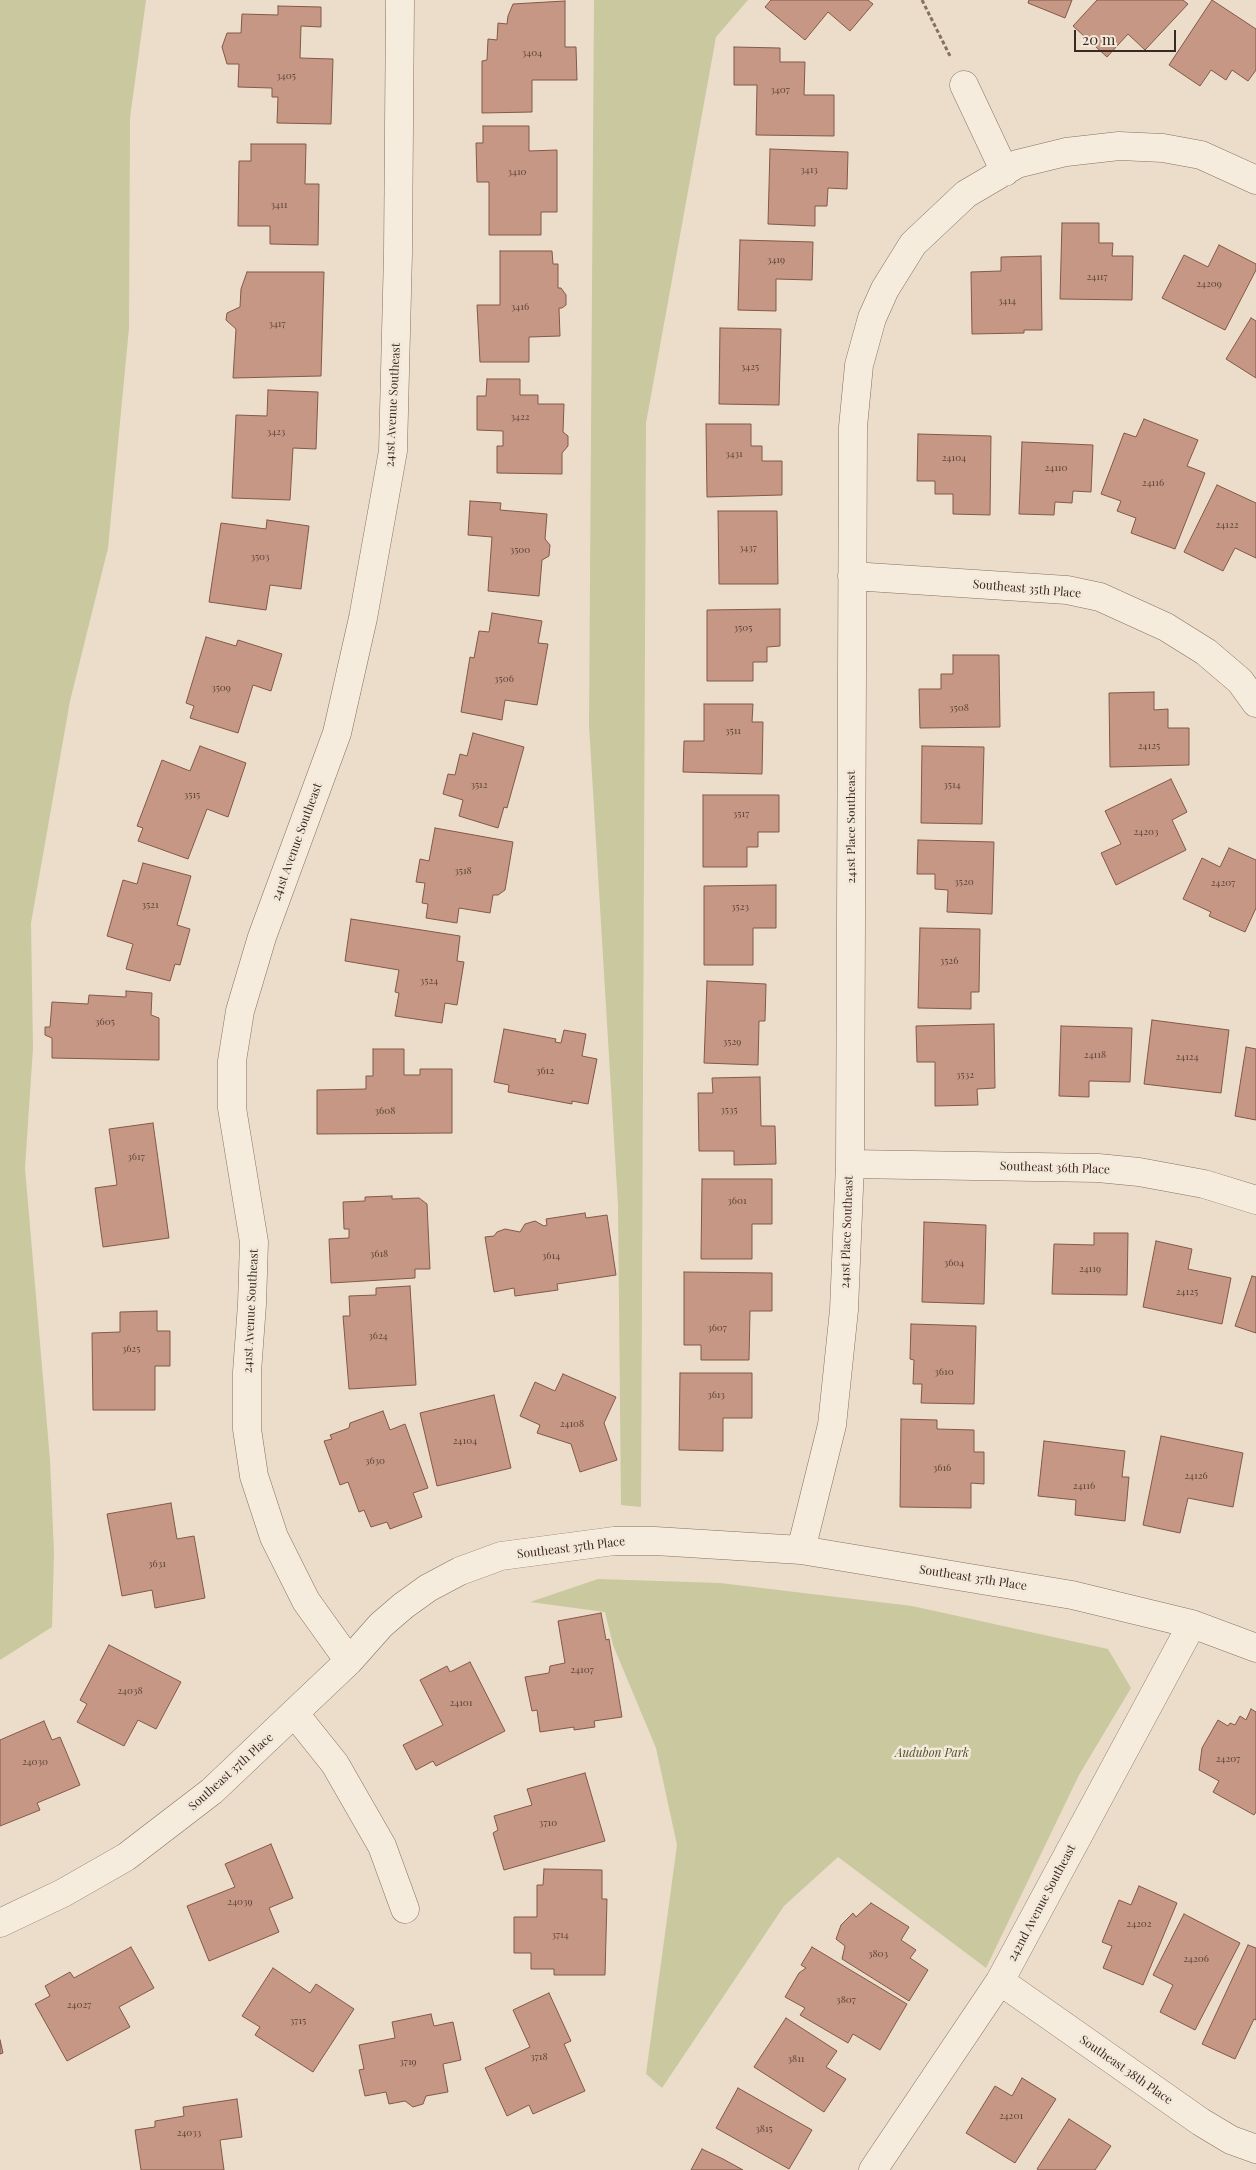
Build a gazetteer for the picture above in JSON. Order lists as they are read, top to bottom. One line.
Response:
{"streets":{"street":["241st Avenue Southeast","Southeast 35th Place","241st Place Southeast","Southeast 36th Place","Southeast 37th Place","242nd Avenue Southeast","Southeast 38th Place"]},"crossings":[["241st Avenue Southeast","Southeast 37th Place"],["Southeast 35th Place","241st Place Southeast"],["241st Place Southeast","Southeast 36th Place"],["241st Place Southeast","Southeast 37th Place"],["Southeast 37th Place","242nd Avenue Southeast"],["242nd Avenue Southeast","Southeast 38th Place"]],"parks":["Audubon Park"],"house_numbers":["3404","3405","3407","3413","3410","3411","3419","24117","24209","3414","3416","3417","3425","3422","3423","3431","24104","24110","24116","24122","3437","3500","3503","3505","3506","3509","3508","3511","24125","3512","3514","3515","3517","24203","3518","3520","24207","3521","3523","3526","3524","3605","3529","24118","24124","3612","3532","3535","3608","3617","3601","3618","3614","3604","24119","24125","3607","3624","3625","3610","3613","24108","24104","3630","3616","24126","24116","3631","24107","24038","24101","24207","24030","3710","24039","24202","3714","3803","24206","3807","24027","3715","3718","3811","3719","24201","3815","24033"],"scale_bar":"20 m"}
